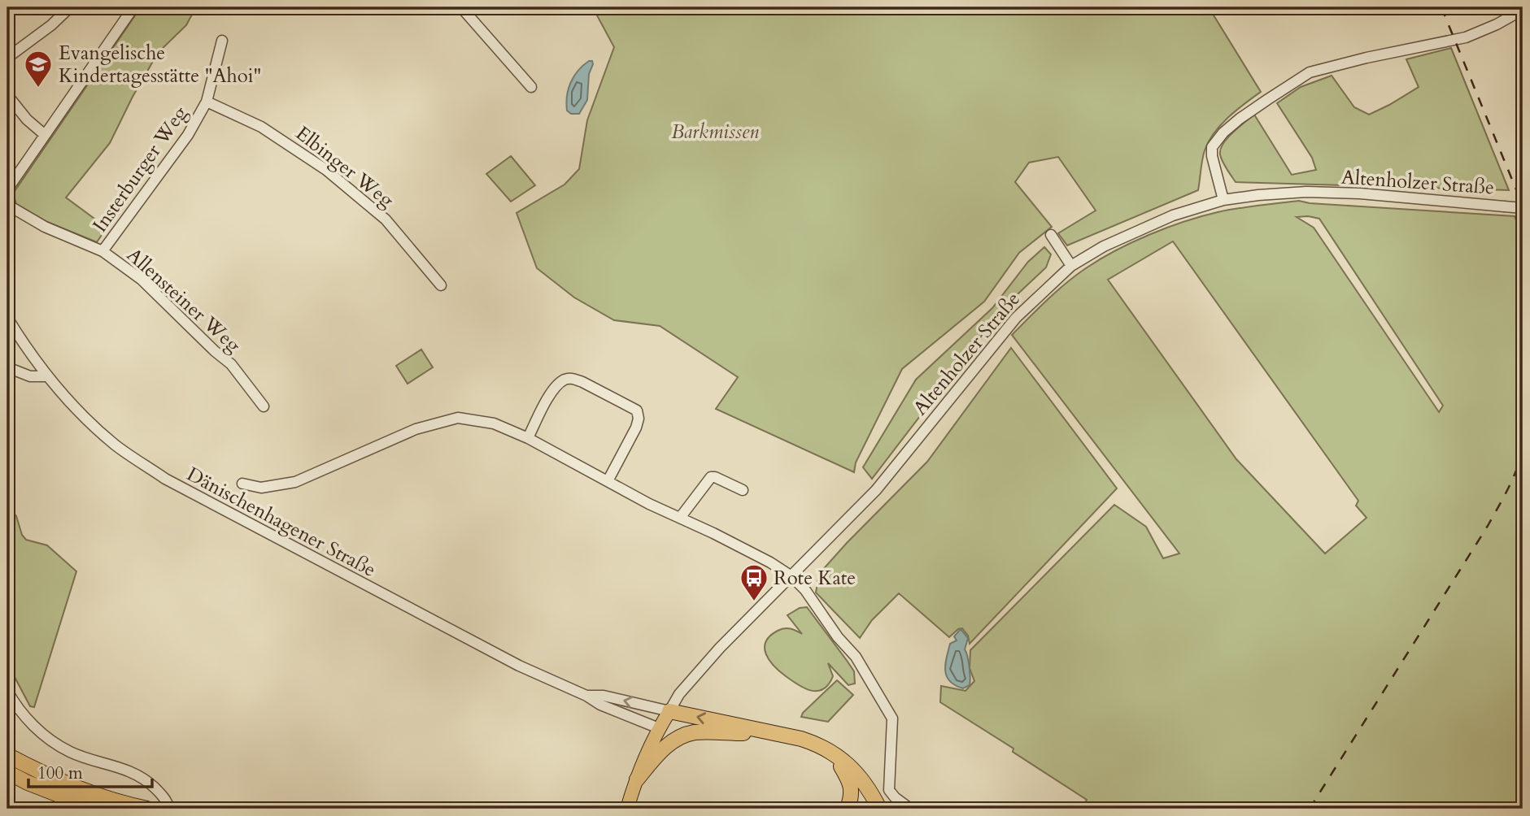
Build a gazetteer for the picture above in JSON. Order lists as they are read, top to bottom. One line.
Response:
{"streets":{"street":["Elbinger Weg","Insterburger Weg","Altenholzer Straße","Allensteiner Weg","Dänischenhagener Straße"]},"crossings":[["Elbinger Weg","Insterburger Weg"],["Insterburger Weg","Allensteiner Weg"],["Altenholzer Straße","Dänischenhagener Straße"]],"parks":["Barkmissen"],"places":{"school or university":["Evangelische Kindertagesstätte \"Ahoi\""],"bus stop":["Rote Kate"]},"scale_bar":"100 m"}
